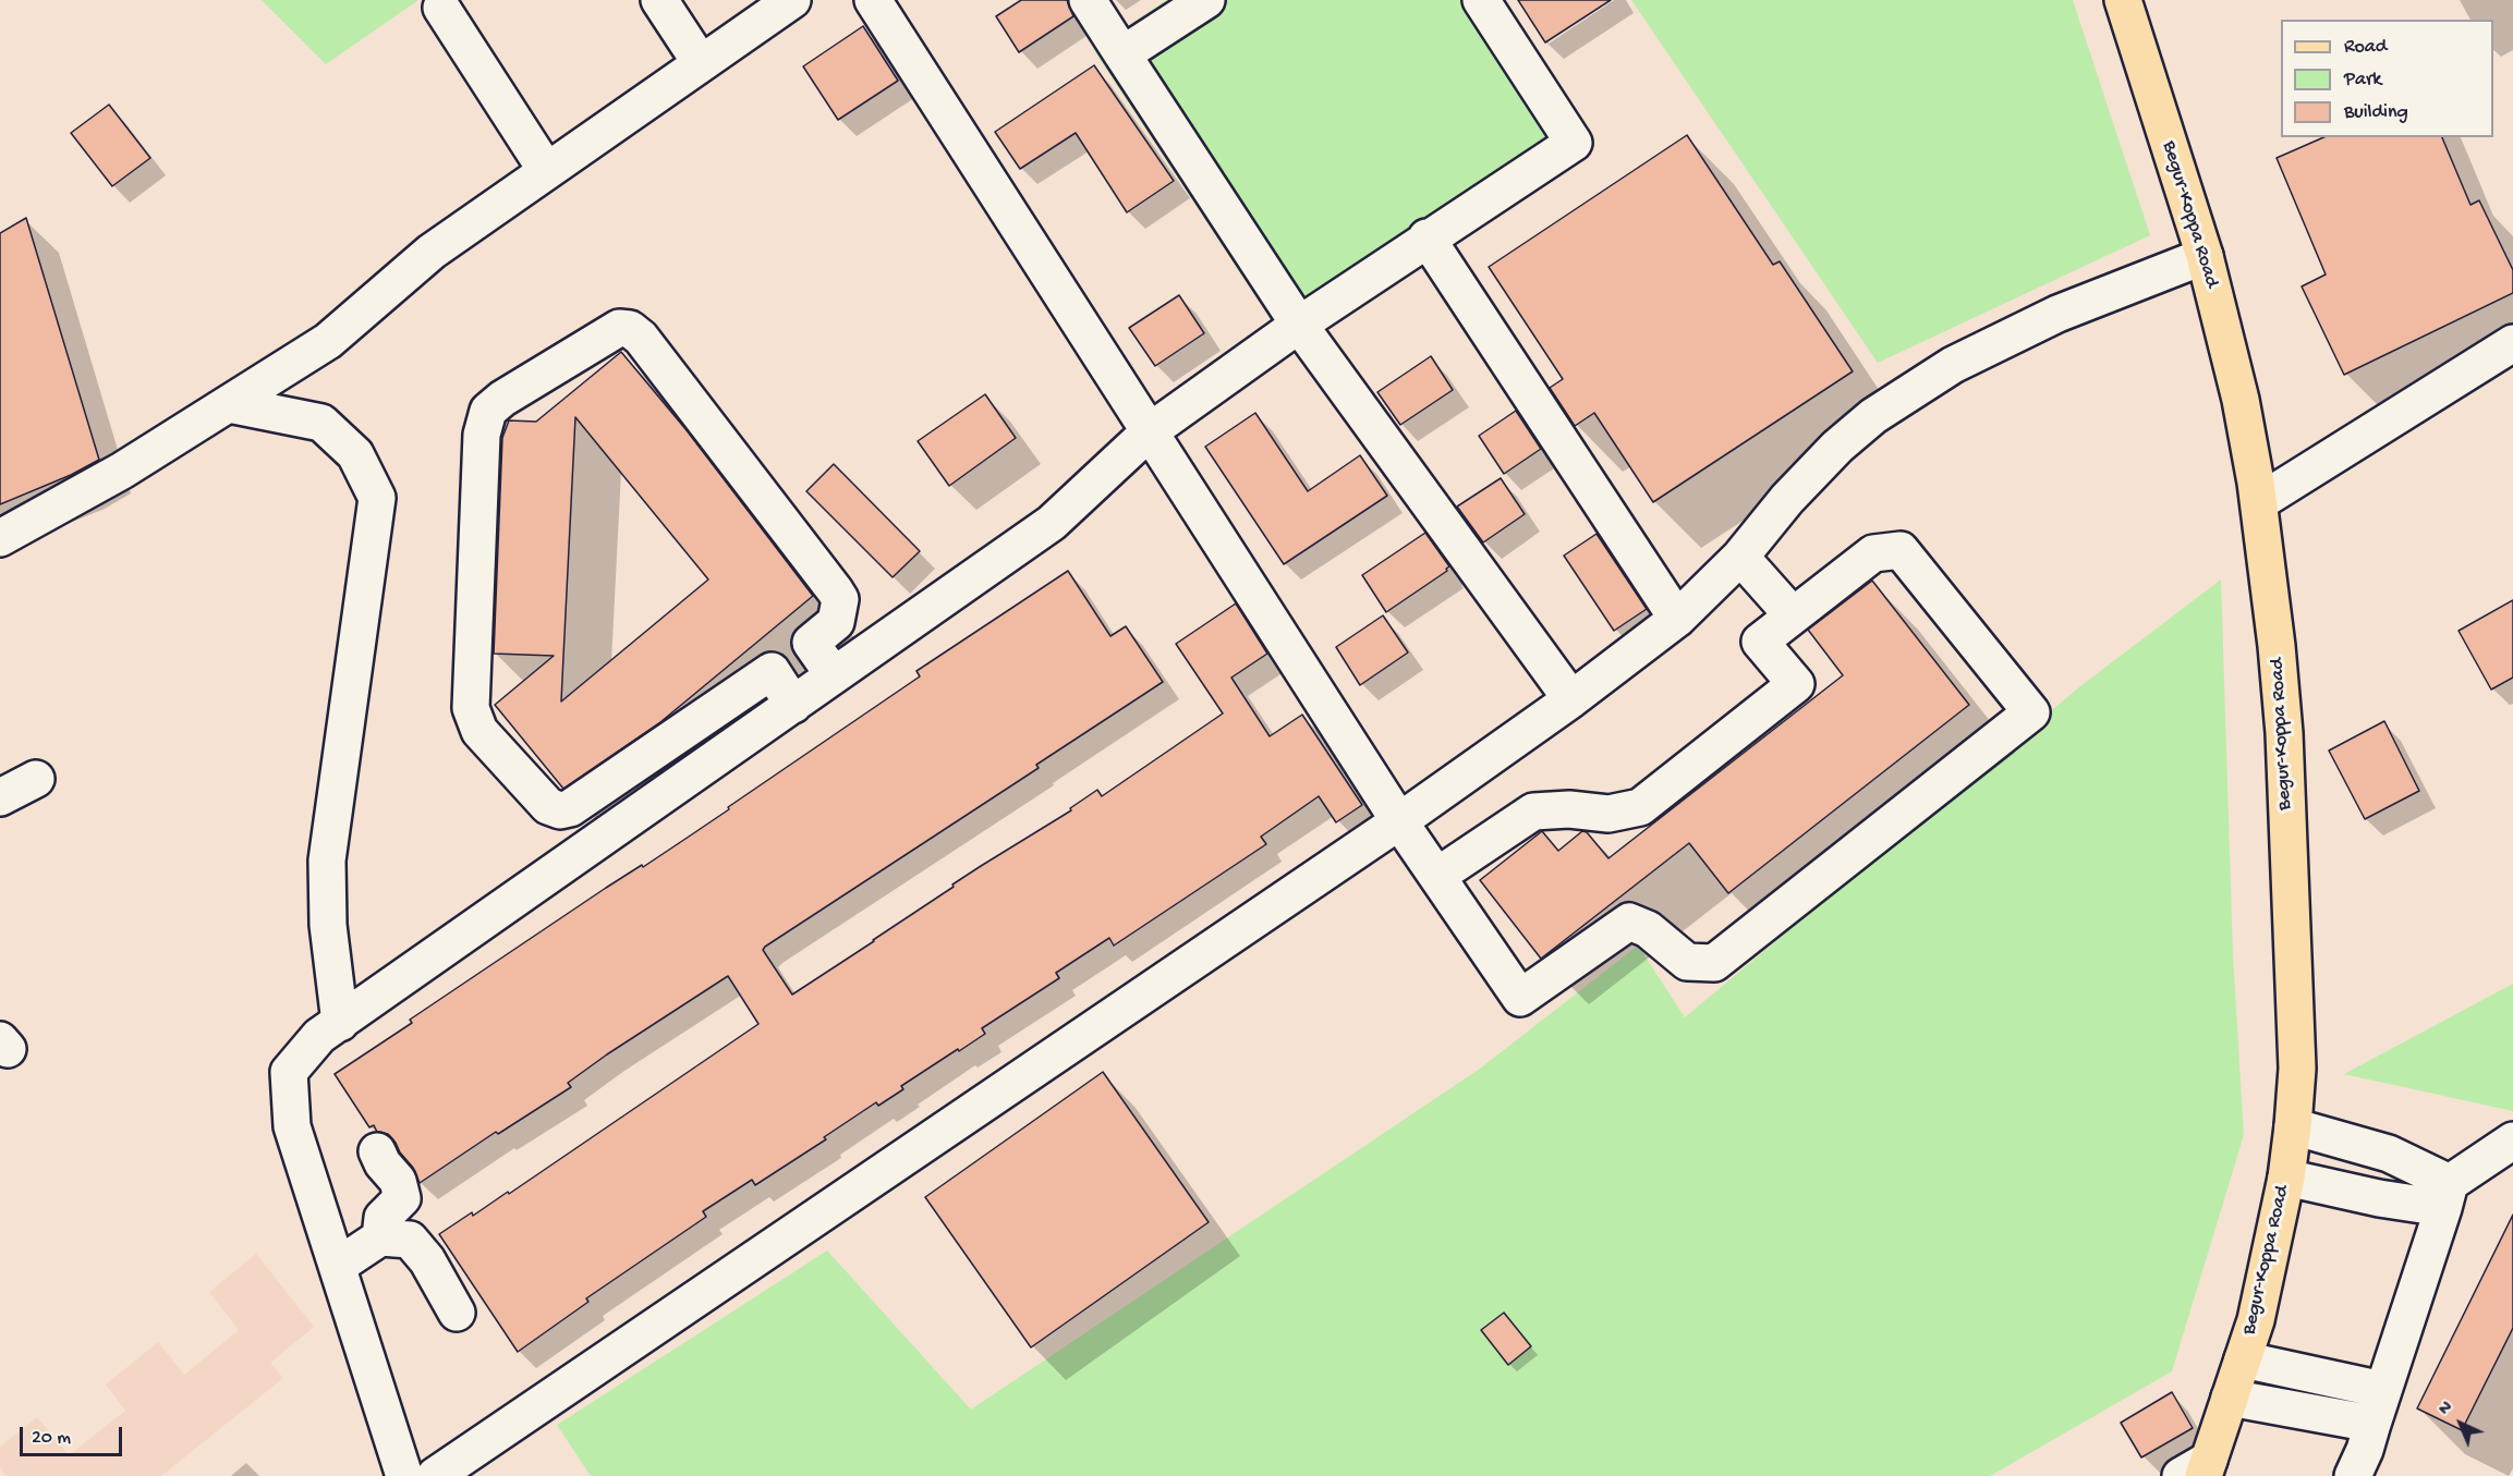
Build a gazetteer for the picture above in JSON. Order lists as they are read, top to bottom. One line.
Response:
{"streets":{"main road":["Begur-Koppa Road"]},"legend":["Road","Park","Building"],"scale_bar":"20 m","north":"top left"}
